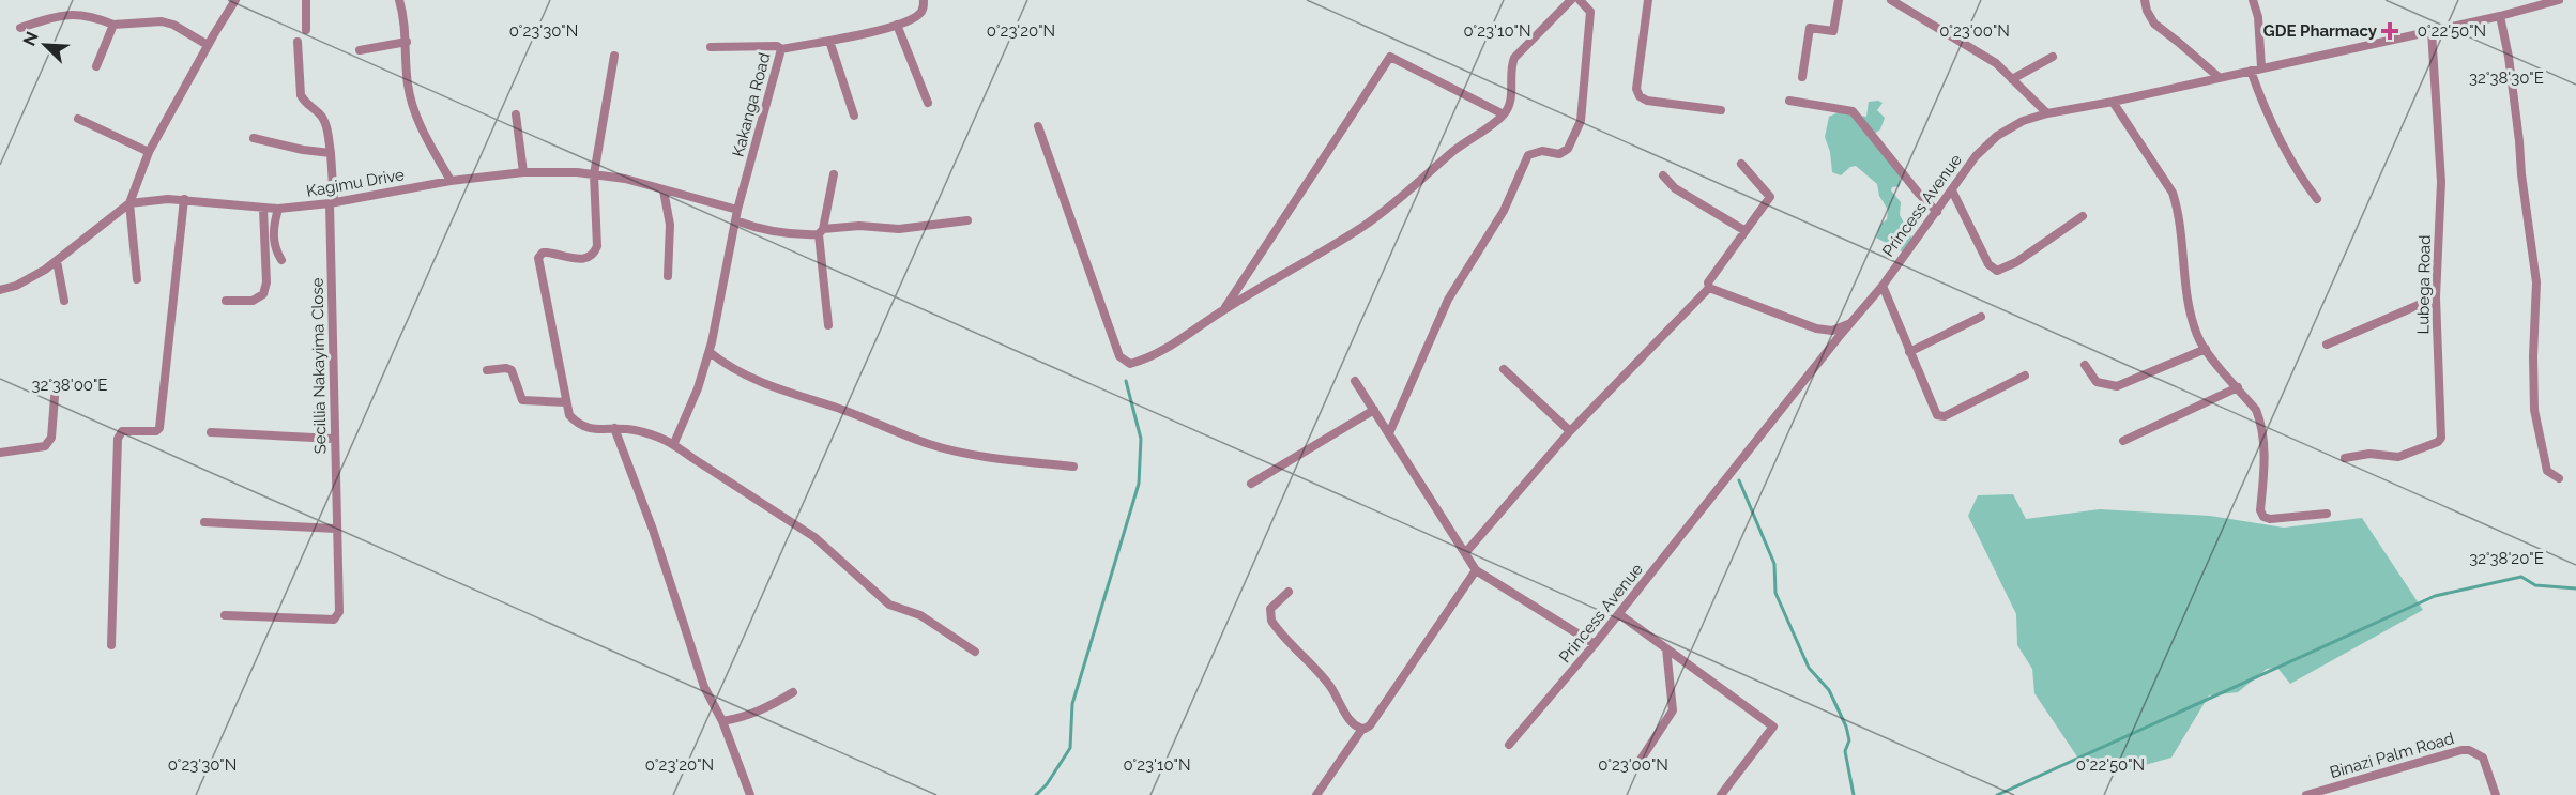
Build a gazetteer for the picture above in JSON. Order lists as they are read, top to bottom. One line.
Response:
{"streets":{"street":["Kakanga Road","Kagimu Drive","Princess Avenue","Lubega Road","Secillia Nakayima Close","Binazi Palm Road"]},"crossings":[["Kakanga Road","Kagimu Drive"],["Kagimu Drive","Secillia Nakayima Close"],["Princess Avenue","Lubega Road"]],"places":{"health":["GDE Pharmacy"]},"north":"top left","coordinates":["0°23'30\"N","0°23'20\"N","0°23'10\"N","0°23'00\"N","0°22'50\"N","32°38'30\"E","32°38'00\"E","32°38'20\"E"]}
